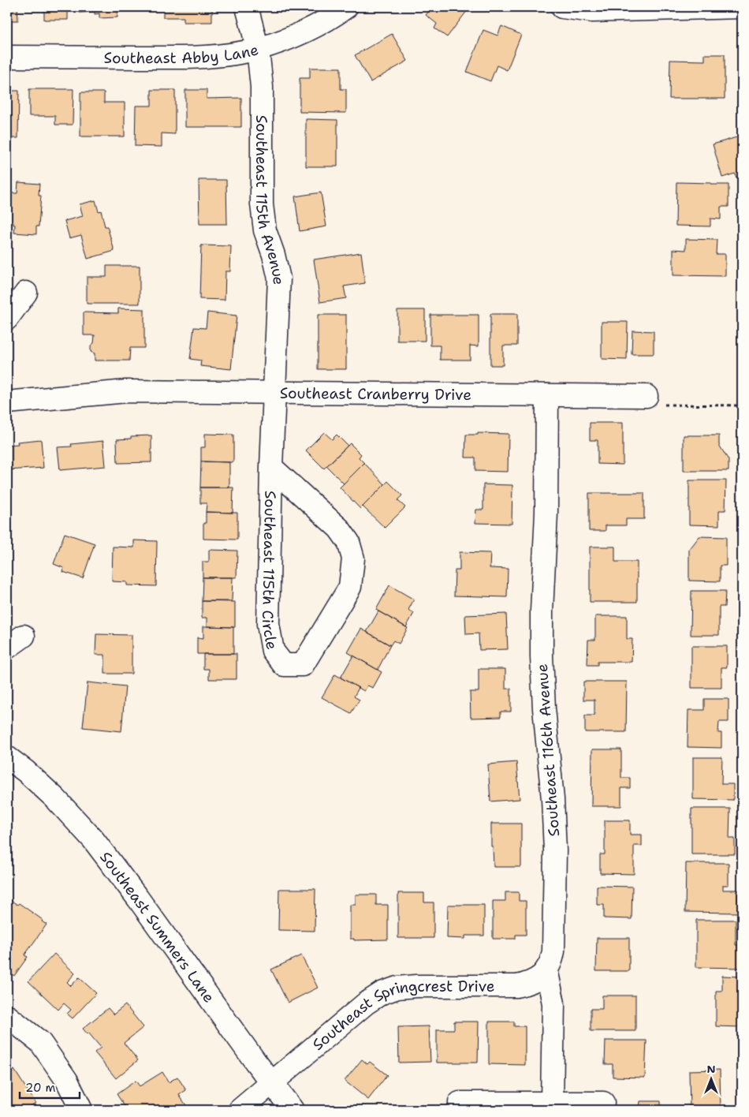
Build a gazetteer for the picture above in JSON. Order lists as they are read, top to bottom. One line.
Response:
{"streets":{"street":["Southeast Abby Lane","Southeast 115th Avenue","Southeast Cranberry Drive","Southeast 115th Circle","Southeast 116th Avenue","Southeast Summers Lane","Southeast Springcrest Drive"]},"crossings":[["Southeast Abby Lane","Southeast 115th Avenue"],["Southeast 115th Avenue","Southeast Cranberry Drive"],["Southeast 115th Avenue","Southeast 115th Circle"],["Southeast Cranberry Drive","Southeast 115th Circle"],["Southeast Cranberry Drive","Southeast 116th Avenue"],["Southeast 116th Avenue","Southeast Springcrest Drive"],["Southeast Summers Lane","Southeast Springcrest Drive"]],"scale_bar":"20 m","north":"top"}
